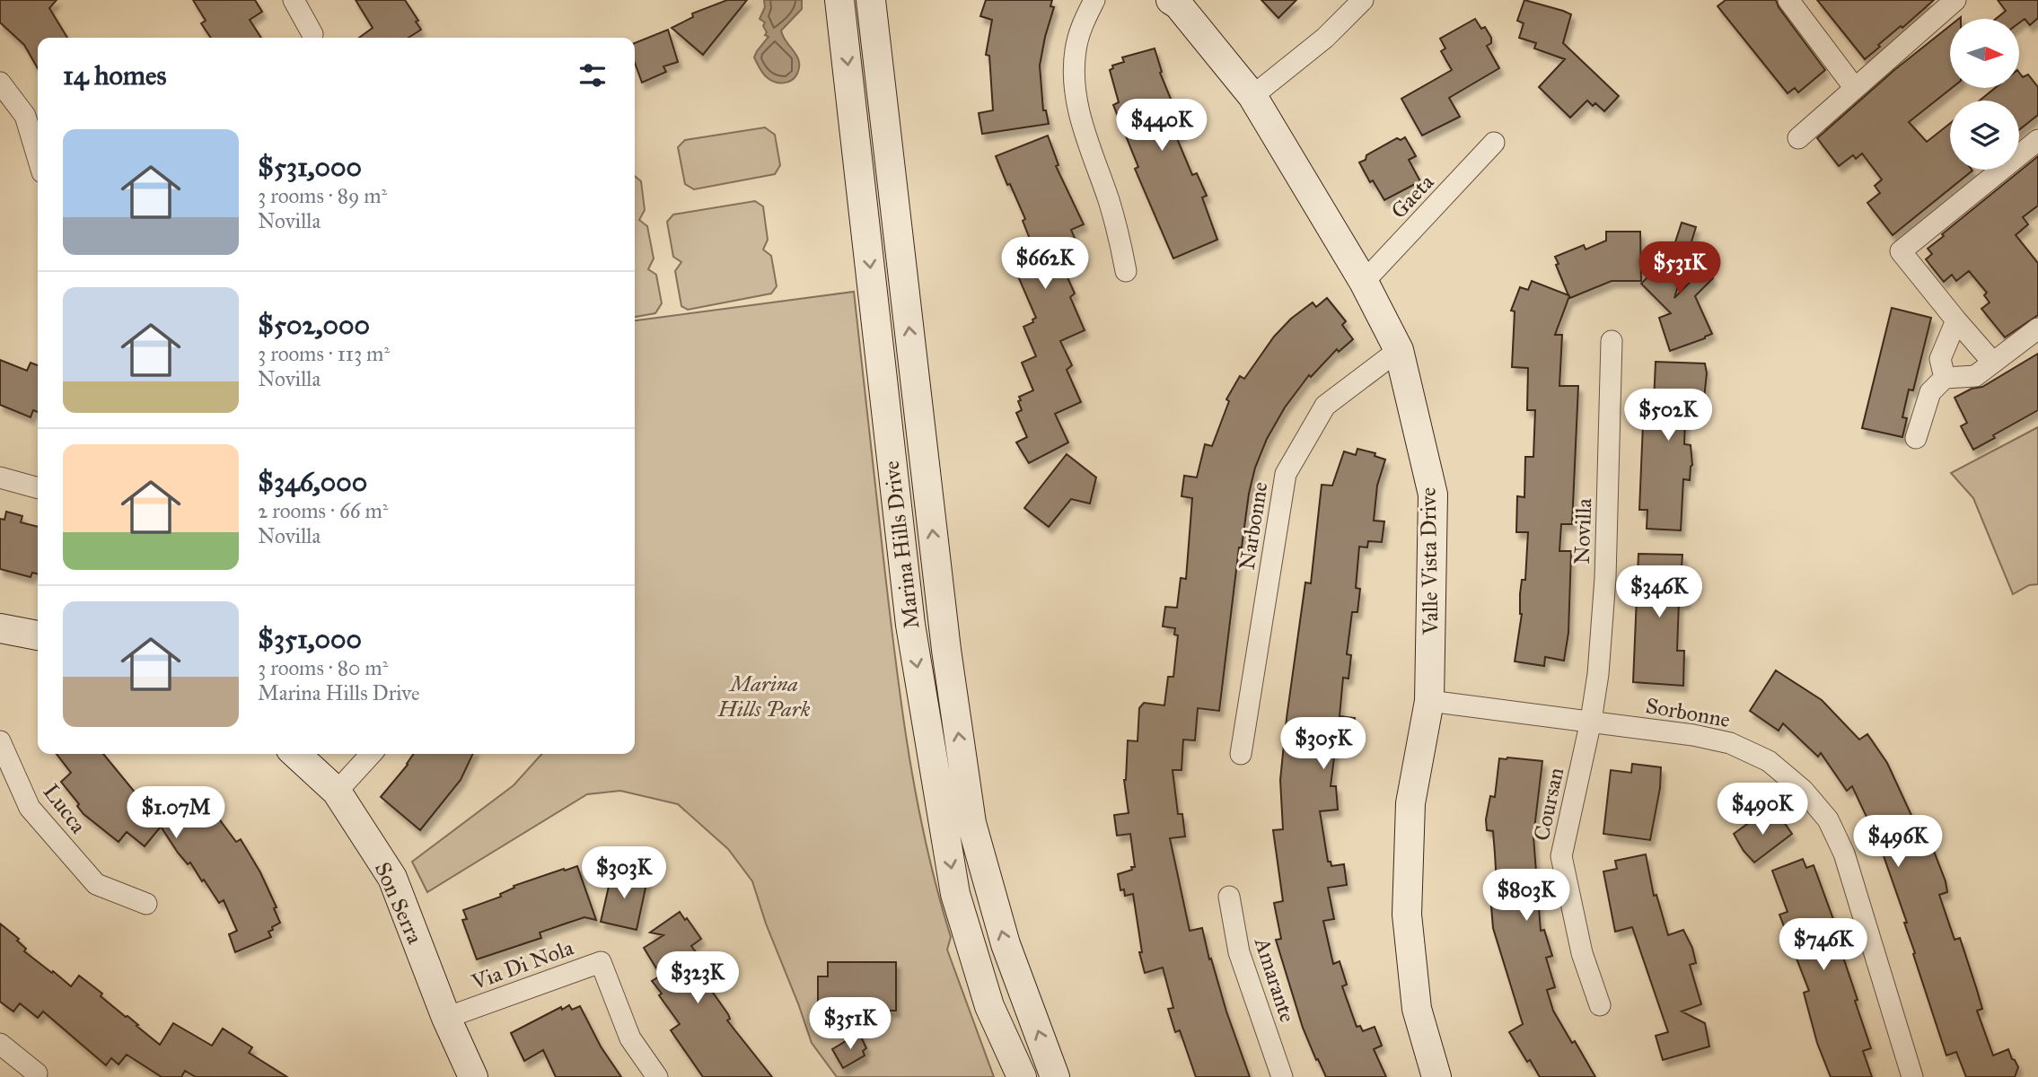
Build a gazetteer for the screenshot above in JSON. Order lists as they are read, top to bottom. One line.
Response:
{"streets":{"street":["Gaeta","Narbonne","Novilla","Marina Hills Drive","Valle Vista Drive","Sorbonne","Coursan","Lucca","Son Serra","Via Di Nola","Amarante"]},"crossings":[["Gaeta","Valle Vista Drive"],["Narbonne","Valle Vista Drive"],["Novilla","Sorbonne"],["Novilla","Coursan"],["Valle Vista Drive","Sorbonne"],["Sorbonne","Coursan"],["Son Serra","Via Di Nola"]],"parks":["Marina Hills Park"],"north":"right","page":{"heading":"14 homes","price":["$440K","$662K","$531K","$502K","$346K","$305K","$490K","$1.07M","$496K","$303K","$803K","$746K","$323K","$351K"],"list":[{"name":"$531,000","note":"3 rooms · 89 m² · Novilla"},{"name":"$502,000","note":"3 rooms · 113 m² · Novilla"},{"name":"$346,000","note":"2 rooms · 66 m² · Novilla"},{"name":"$351,000","note":"3 rooms · 80 m² · Marina Hills Drive"}]}}
